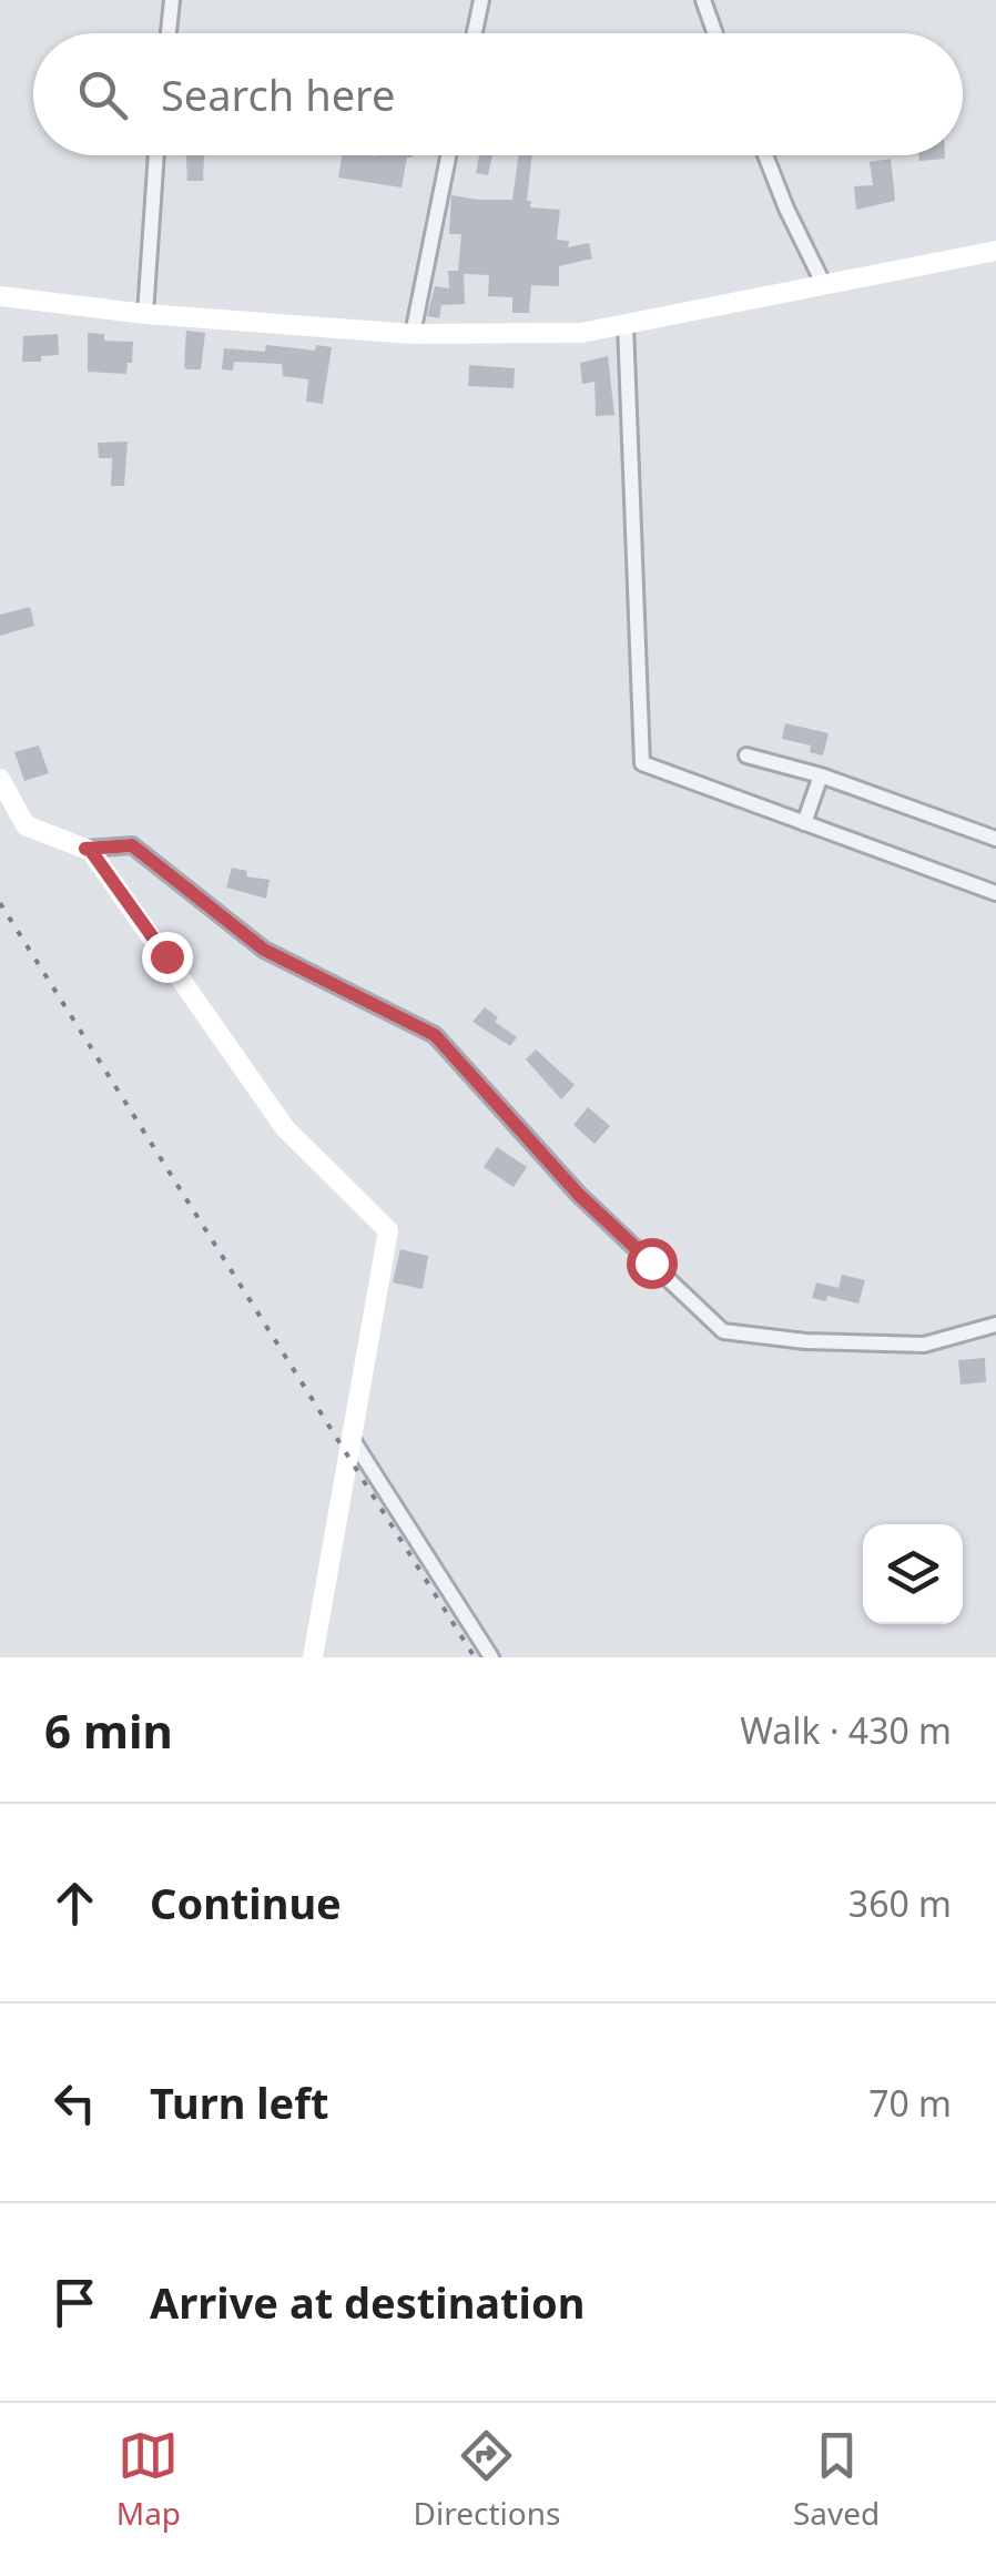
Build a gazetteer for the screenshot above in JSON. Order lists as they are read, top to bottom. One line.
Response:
{"page":{"search":"Search here","heading":["6 min","Walk · 430 m"],"list":[["Continue","360 m"],["Turn left","70 m"],"Arrive at destination"],"nav":["Map","Directions","Saved"]}}
